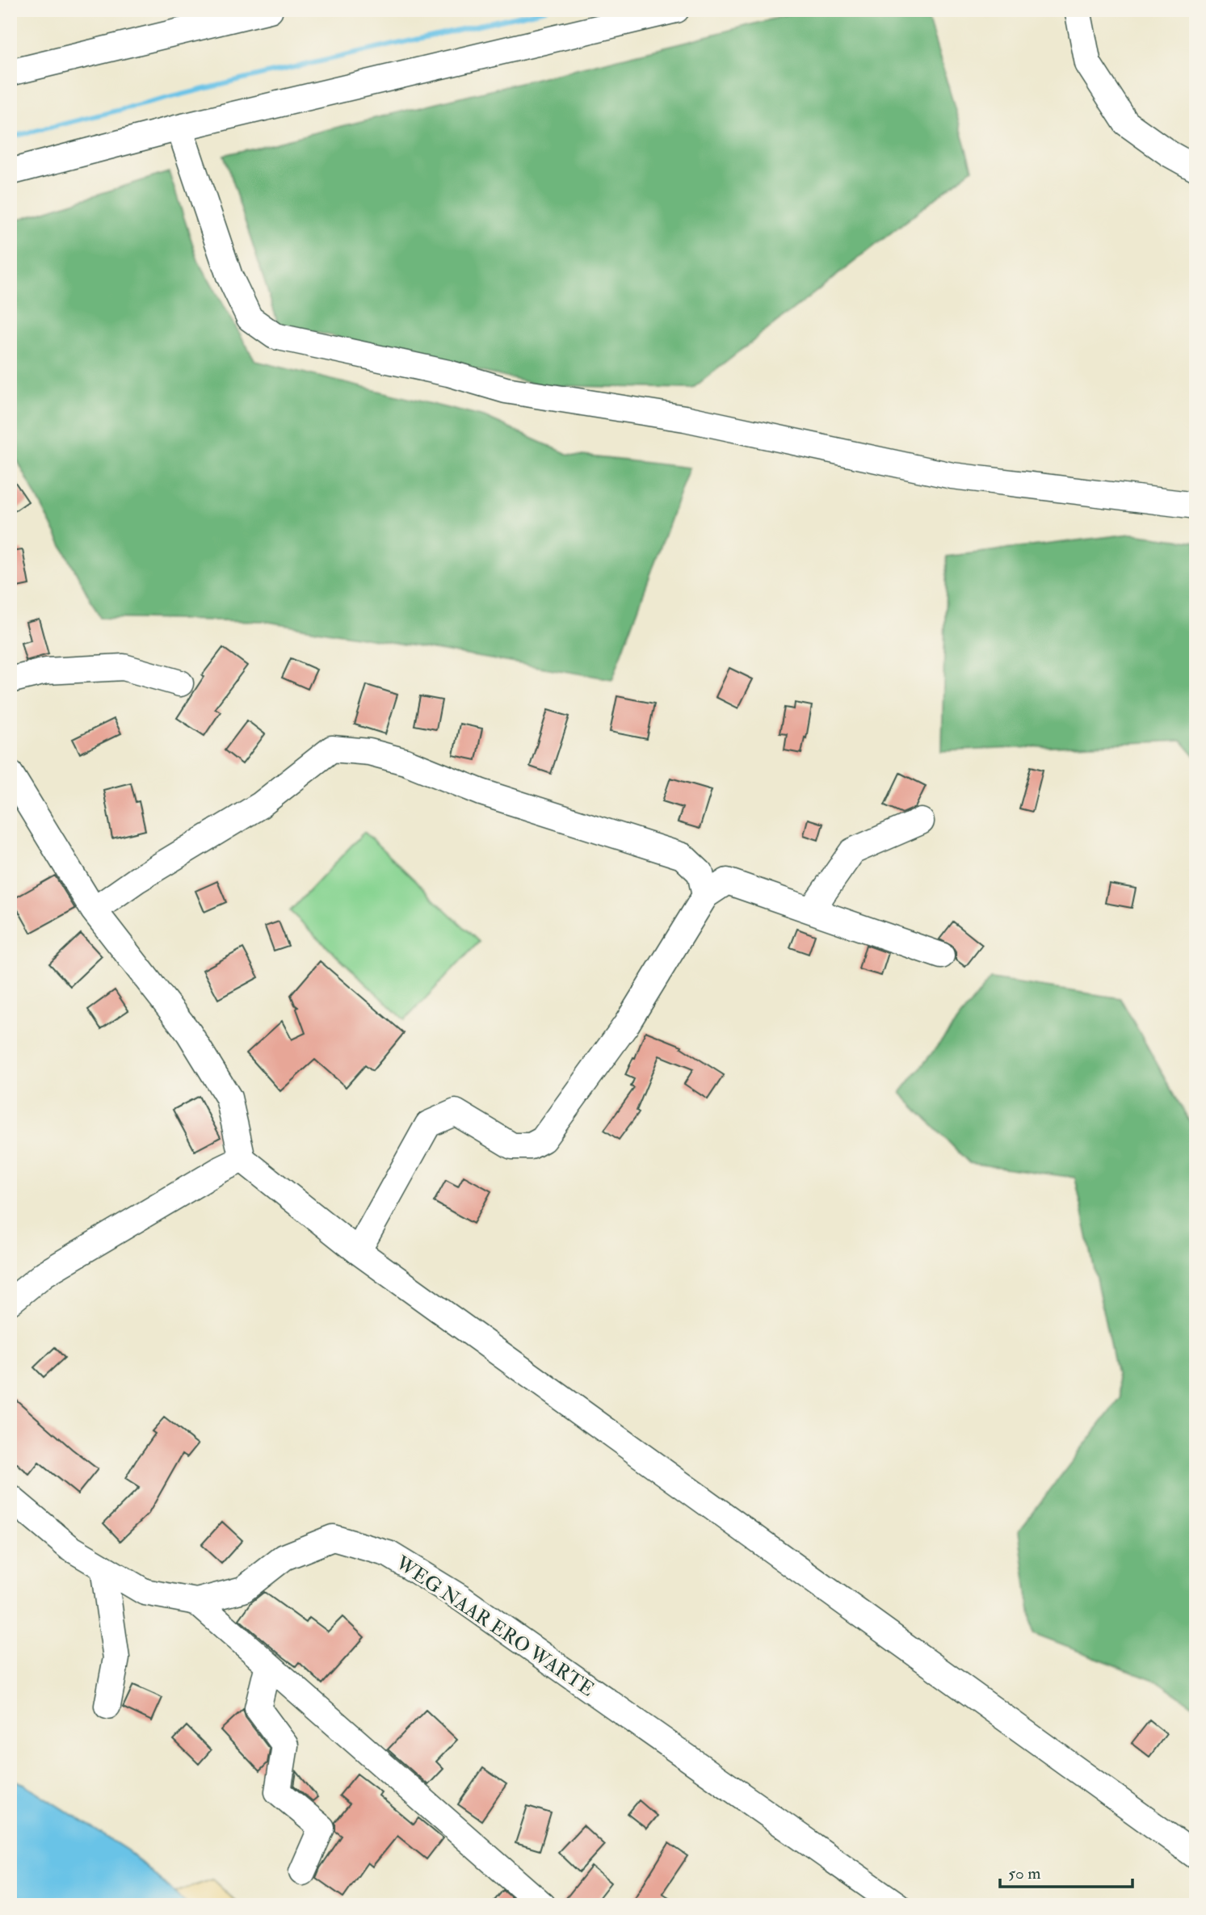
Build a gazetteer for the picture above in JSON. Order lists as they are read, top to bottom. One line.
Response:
{"streets":{"street":["WEG NAAR ERO WARTE"]},"scale_bar":"50 m"}
